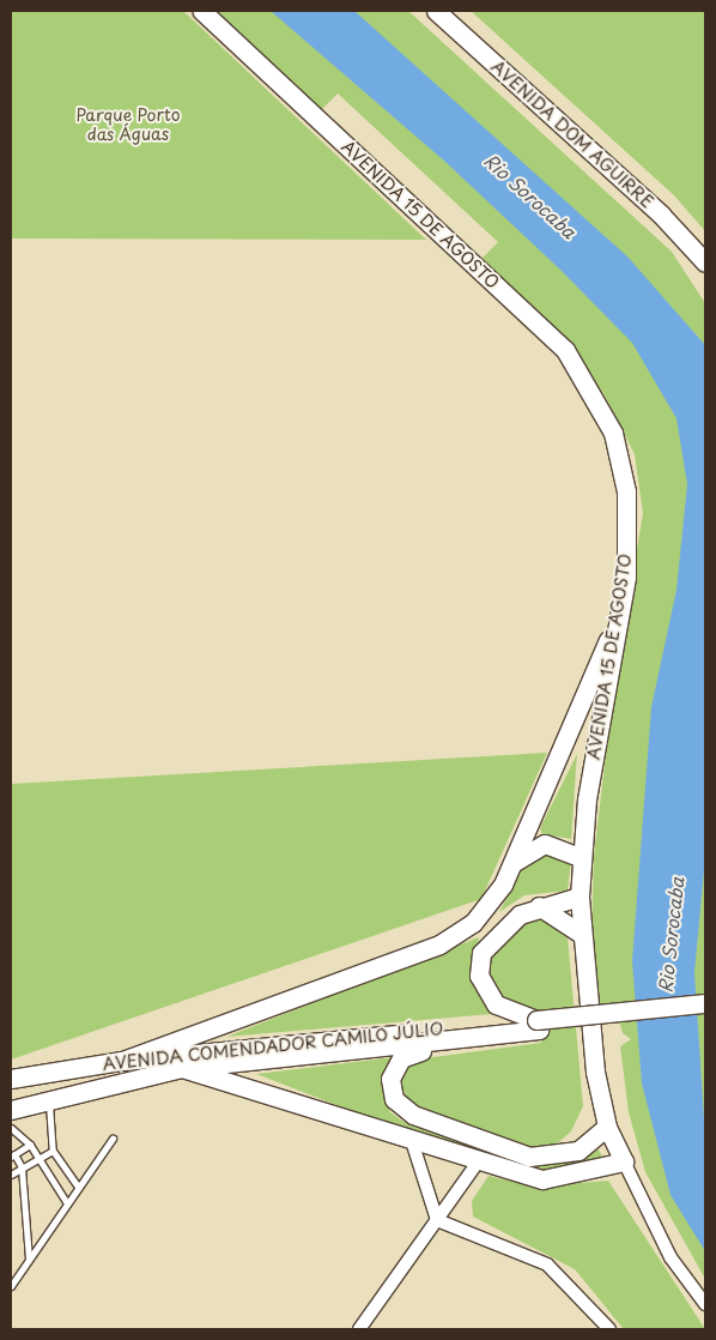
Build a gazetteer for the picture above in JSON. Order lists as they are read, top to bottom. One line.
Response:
{"streets":{"main road":["AVENIDA DOM AGUIRRE","AVENIDA 15 DE AGOSTO","AVENIDA COMENDADOR CAMILO JÚLIO"]},"crossings":[["AVENIDA 15 DE AGOSTO","AVENIDA COMENDADOR CAMILO JÚLIO"]],"water":["Rio Sorocaba"],"parks":["Parque Porto das Águas"]}
